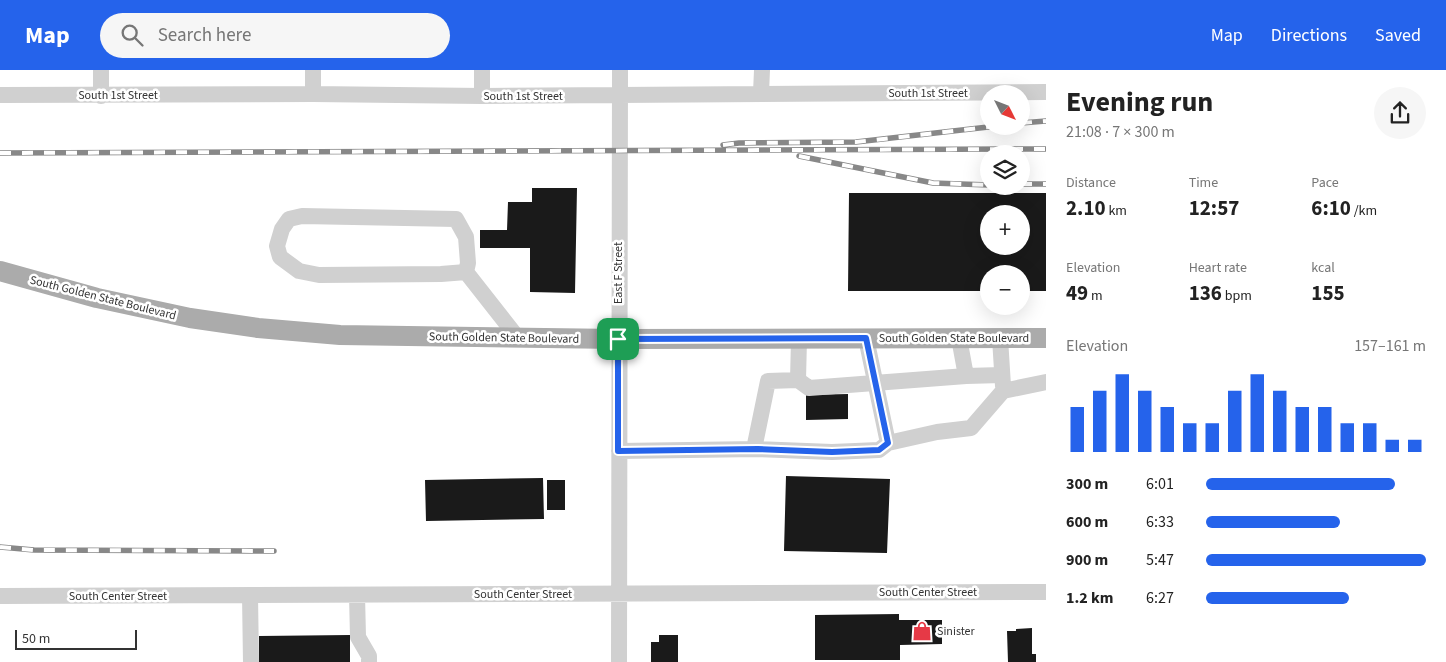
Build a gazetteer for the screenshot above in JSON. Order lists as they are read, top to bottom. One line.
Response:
{"streets":{"main road":["South Golden State Boulevard"],"street":["South 1st Street","East F Street","South Center Street"]},"crossings":[["South 1st Street","East F Street"],["East F Street","South Golden State Boulevard"],["East F Street","South Center Street"]],"places":{"shop":["Sinister"]},"scale_bar":"50 m","north":"bottom right","page":{"header":"Map","search":"Search here","nav":["Map","Directions","Saved"],"heading":["Evening run","21:08 · 7 × 300 m"],"map_buttons":["+","−"],"stats":[["Distance","2.10 km"],["Time","12:57"],["Pace","6:10 /km"],["Elevation","49 m"],["Heart rate","136 bpm"],["kcal","155"]],"chart":["Elevation","157–161 m"],"list":[{"name":"300 m","note":"6:01"},{"name":"600 m","note":"6:33"},{"name":"900 m","note":"5:47"},{"name":"1.2 km","note":"6:27"}],"scale":"50 m"}}
